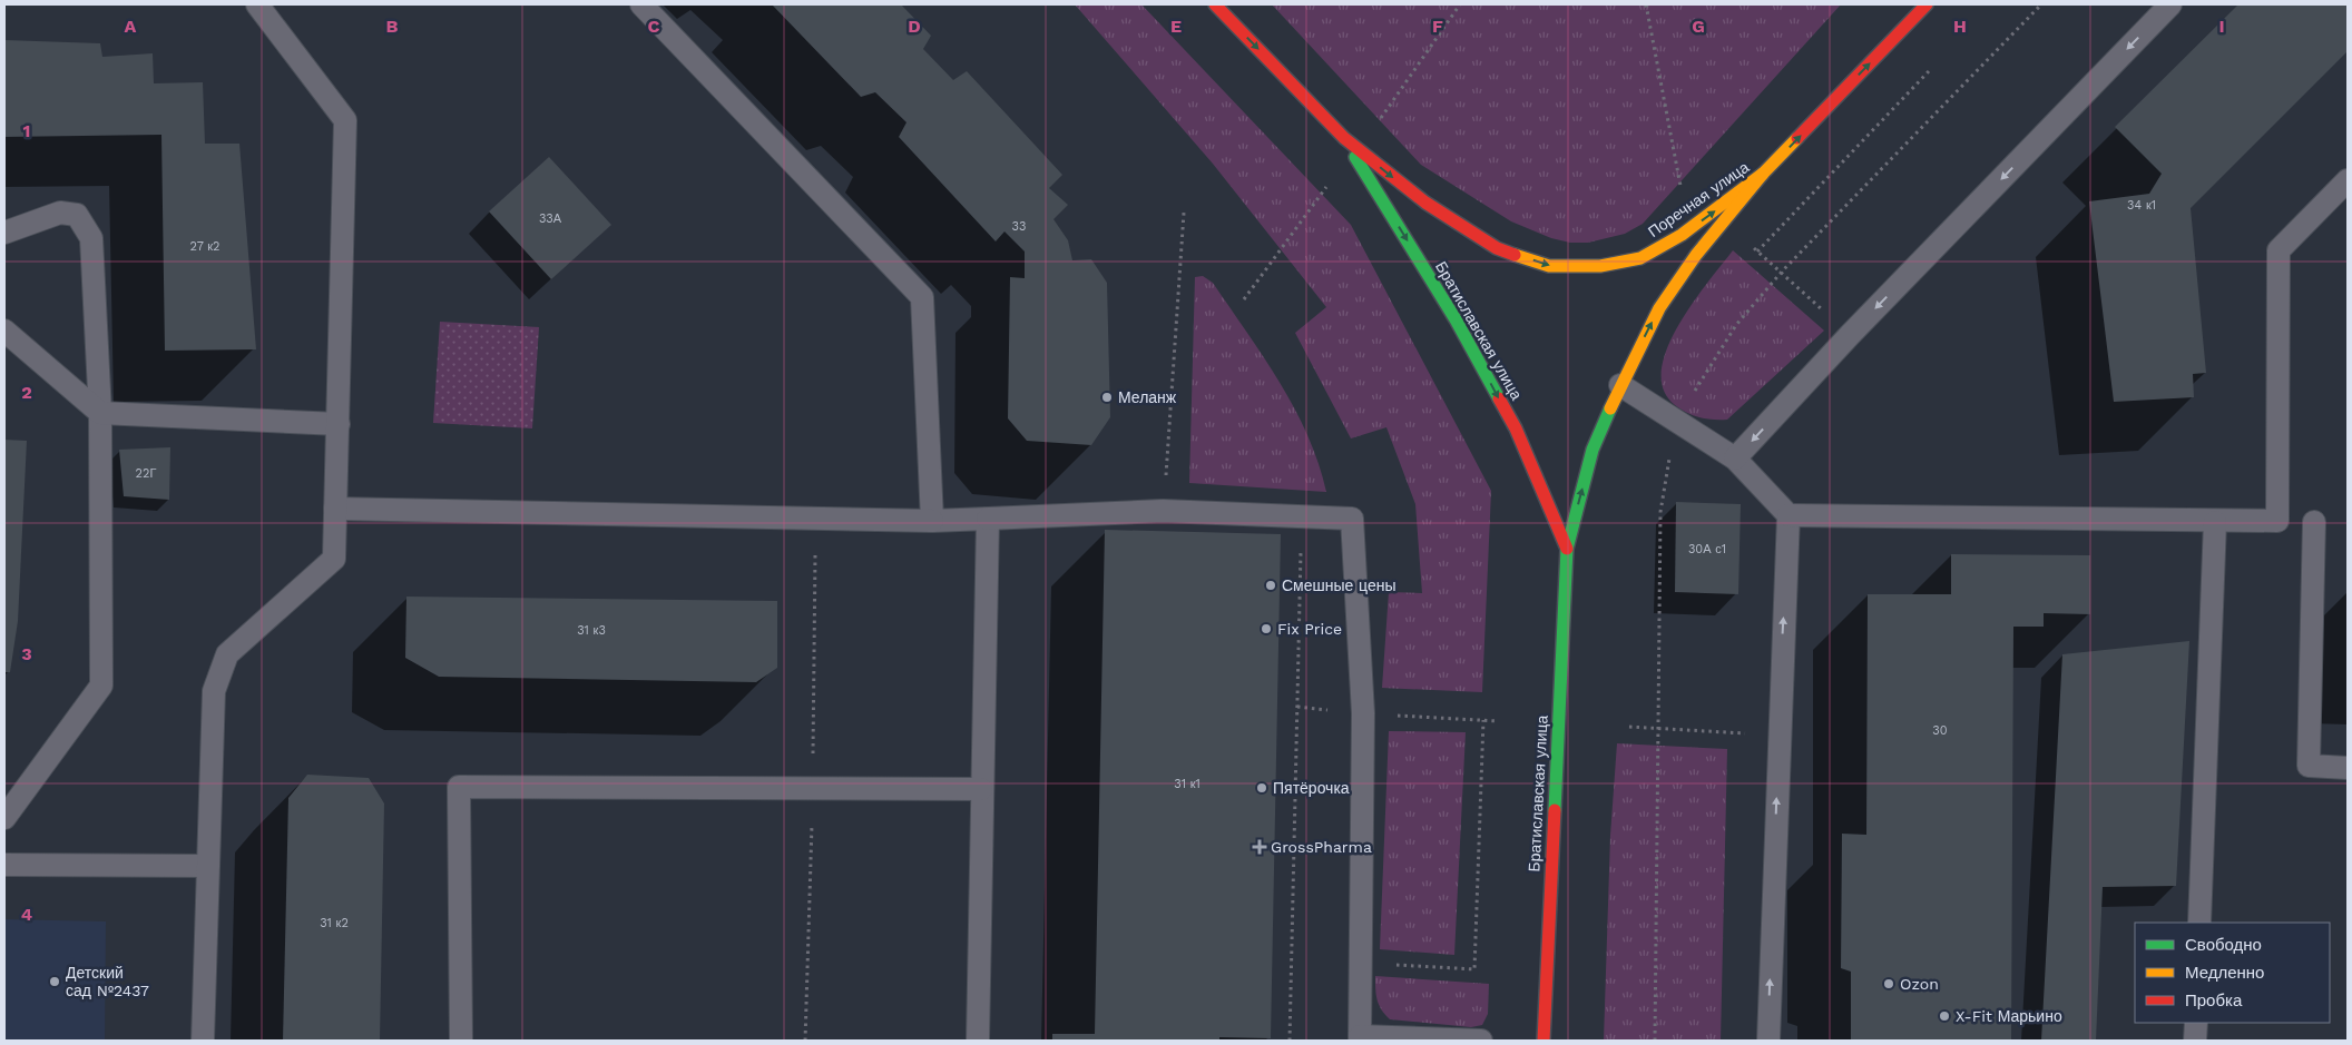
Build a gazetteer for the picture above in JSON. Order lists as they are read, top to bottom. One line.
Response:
{"streets":{"main road":["Поречная улица","Братиславская улица"]},"crossings":[["Поречная улица","Братиславская улица"]],"places":{"other":["Меланж","Смешные цены","Fix Price","Пятёрочка","Детский сад №2437","Ozon","X-Fit Марьино"],"health":["GrossPharma"]},"house_numbers":["34 к1","33А","33","27 к2","22Г","30А с1","31 к3","30","31 к1","31 к2"],"legend":["Свободно","Медленно","Пробка"],"grid":{"columns":["A","B","C","D","E","F","G","H","I"],"rows":["1","2","3","4"]}}
